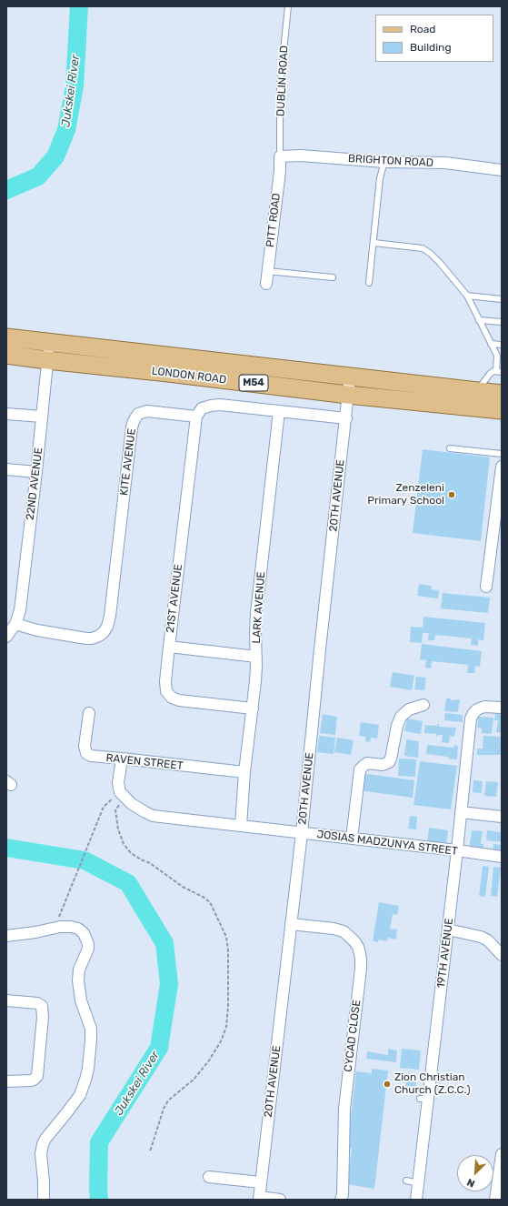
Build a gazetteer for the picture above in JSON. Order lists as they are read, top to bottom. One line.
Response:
{"streets":{"main road":["LONDON ROAD","M54"],"street":["BRIGHTON ROAD","PITT ROAD","KITE AVENUE","22ND AVENUE","20TH AVENUE","21ST AVENUE","LARK AVENUE","RAVEN STREET","JOSIAS MADZUNYA STREET","19TH AVENUE","CYCAD CLOSE"],"lane":["DUBLIN ROAD"]},"crossings":[["DUBLIN ROAD","BRIGHTON ROAD"],["DUBLIN ROAD","PITT ROAD"],["BRIGHTON ROAD","PITT ROAD"],["LONDON ROAD","22ND AVENUE"],["LONDON ROAD","20TH AVENUE"],["KITE AVENUE","22ND AVENUE"],["KITE AVENUE","21ST AVENUE"],["20TH AVENUE","JOSIAS MADZUNYA STREET"],["20TH AVENUE","CYCAD CLOSE"],["21ST AVENUE","LARK AVENUE"],["LARK AVENUE","RAVEN STREET"],["LARK AVENUE","JOSIAS MADZUNYA STREET"],["JOSIAS MADZUNYA STREET","19TH AVENUE"]],"water":["Jukskei River"],"places":["Zenzeleni Primary School","Zion Christian Church (Z.C.C.)"],"legend":["Road","Building"],"north":"bottom left"}
